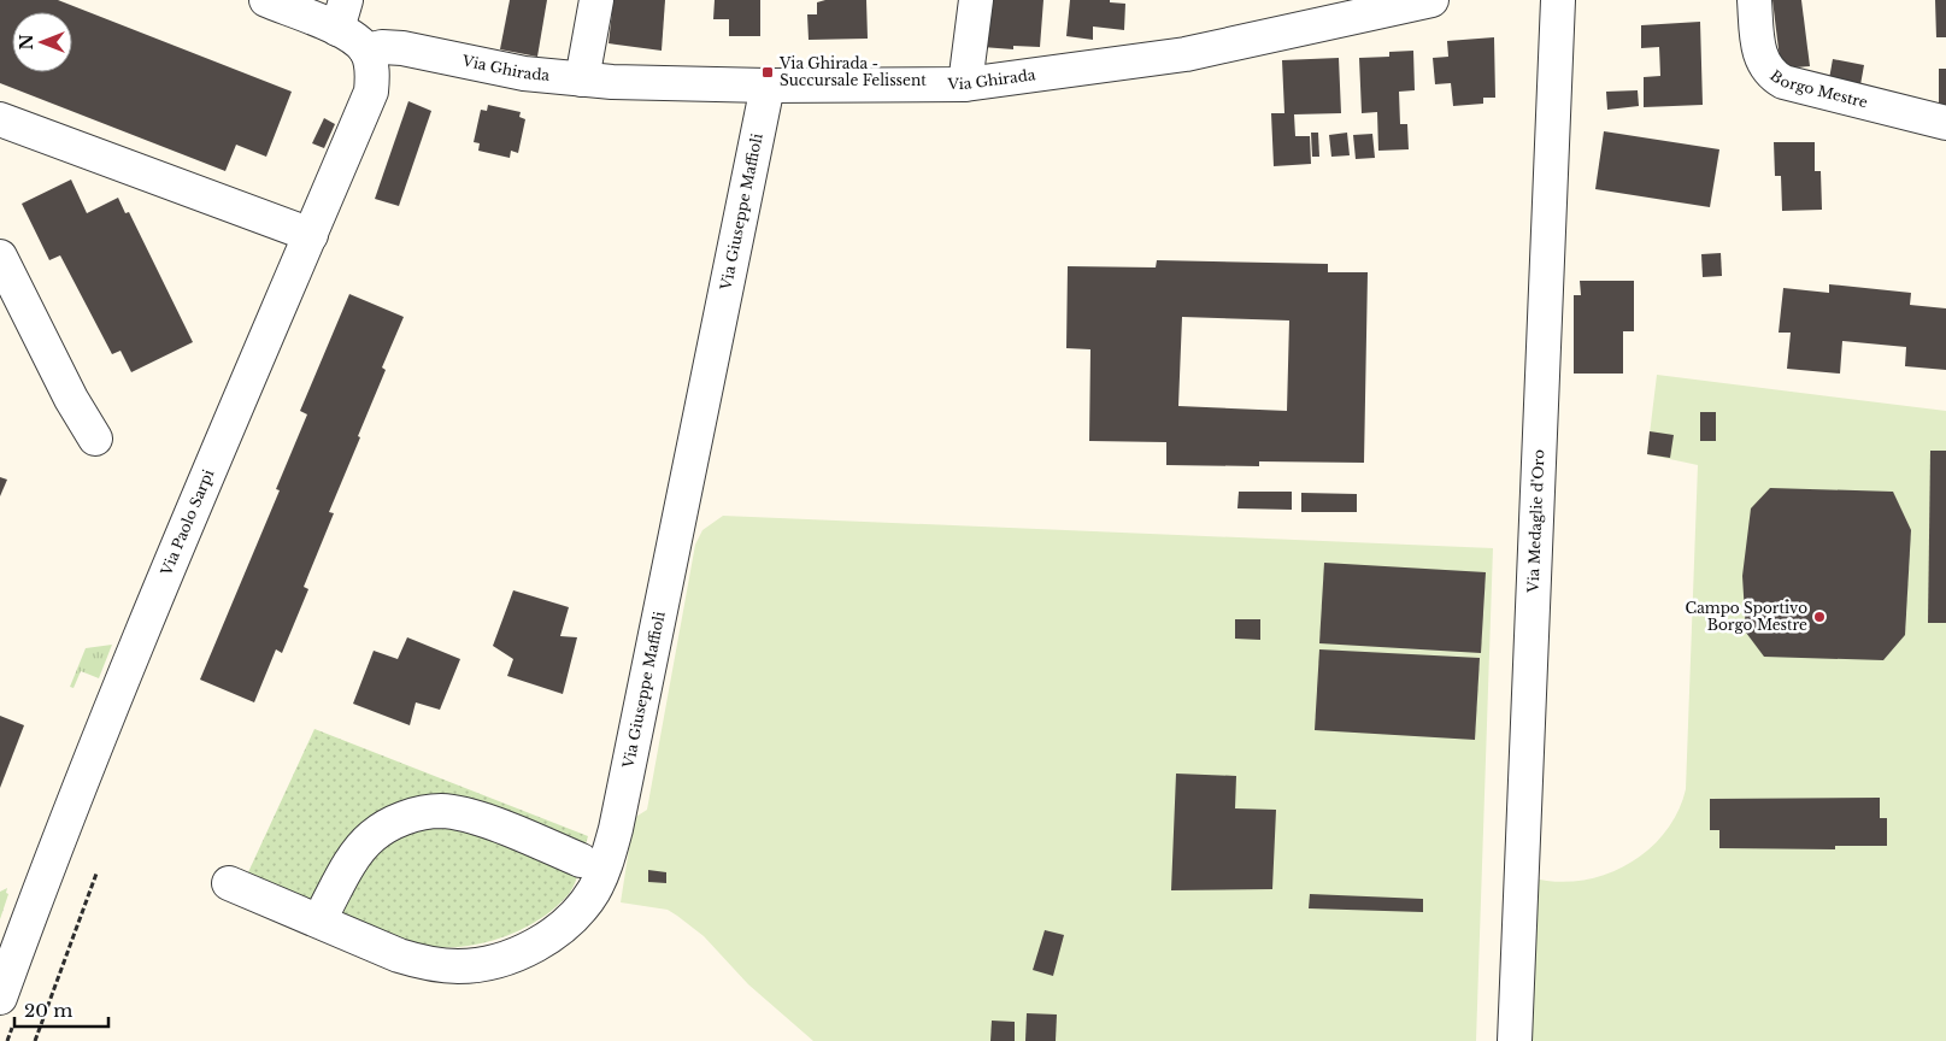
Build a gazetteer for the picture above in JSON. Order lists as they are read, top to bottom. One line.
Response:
{"streets":{"street":["Via Ghirada","Borgo Mestre","Via Giuseppe Maffioli","Via Medaglie d'Oro","Via Paolo Sarpi"]},"crossings":[["Via Ghirada","Via Giuseppe Maffioli"],["Via Ghirada","Via Paolo Sarpi"]],"places":{"transit":["Via Ghirada - Succursale Felissent"],"other":["Campo Sportivo Borgo Mestre"]},"scale_bar":"20 m","north":"left"}
